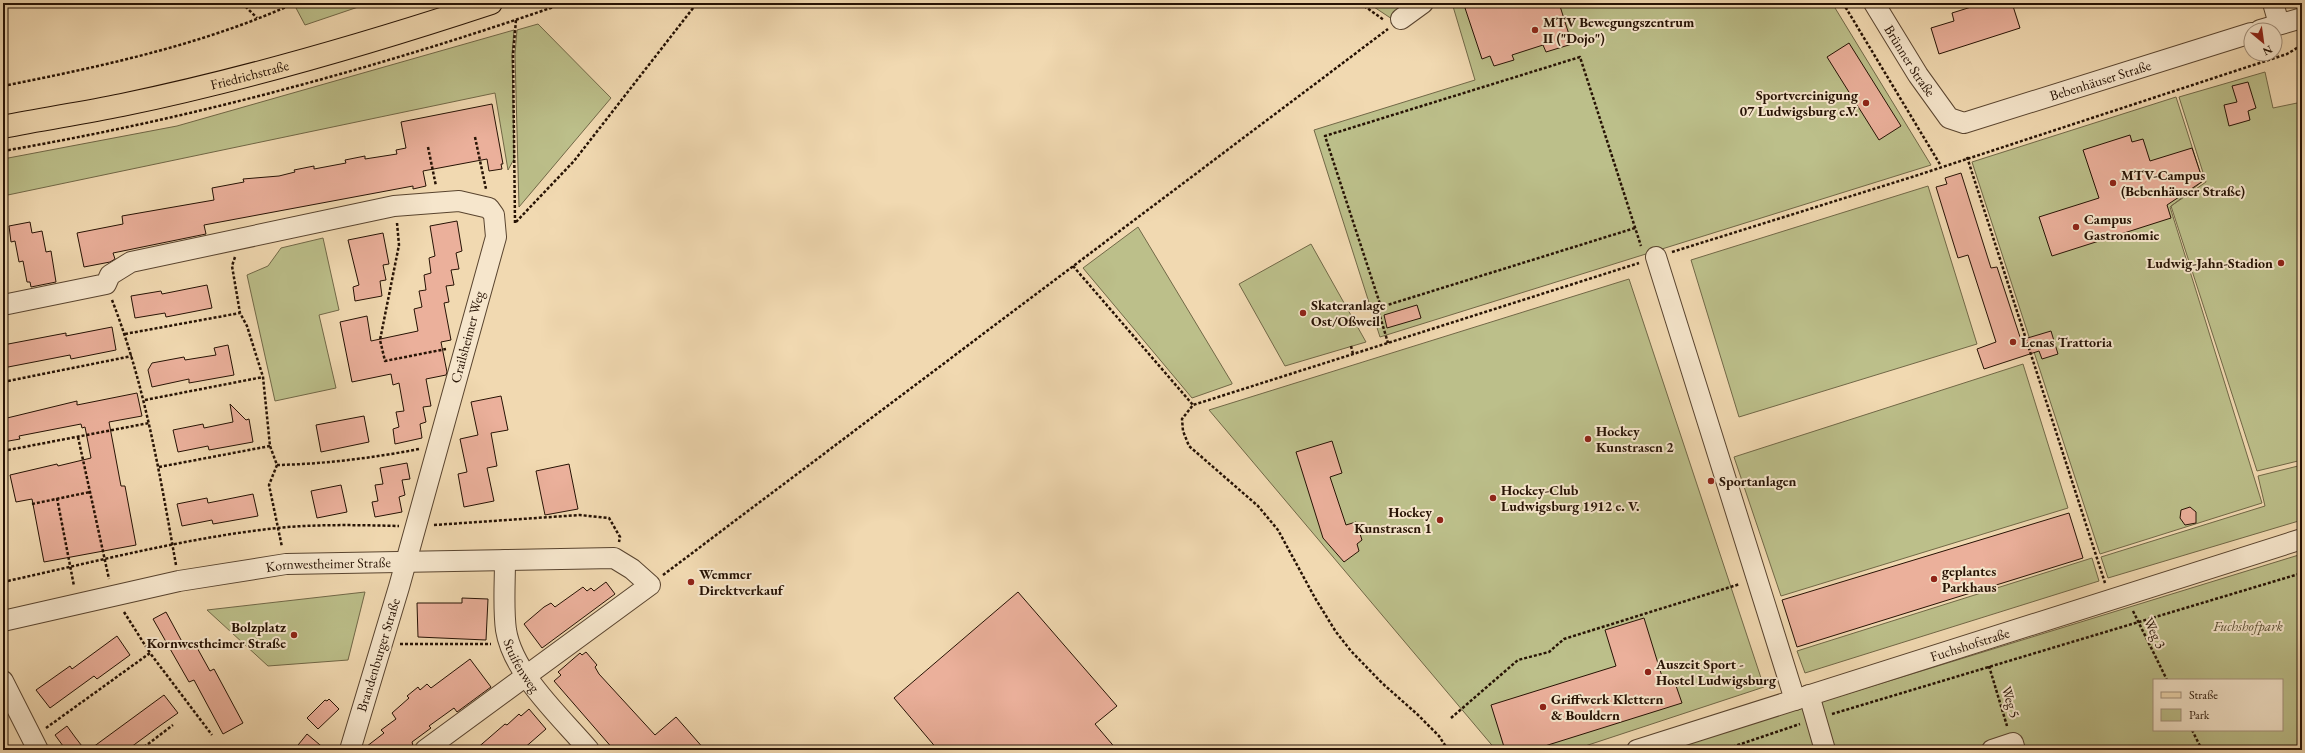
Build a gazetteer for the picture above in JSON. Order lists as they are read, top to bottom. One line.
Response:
{"streets":{"main road":["Friedrichstraße"],"street":["Brünner Straße","Bebenhäuser Straße","Crailsheimer Weg","Kornwestheimer Straße","Fuchshofstraße","Brandenburger Straße","Stuifenweg"],"path":["Weg 3","Weg 5"]},"crossings":[["Brünner Straße","Bebenhäuser Straße"],["Crailsheimer Weg","Kornwestheimer Straße"],["Crailsheimer Weg","Brandenburger Straße"],["Kornwestheimer Straße","Brandenburger Straße"],["Kornwestheimer Straße","Stuifenweg"],["Weg 3","Fuchshofstraße"]],"parks":["Fuchshofpark"],"places":["MTV Bewegungszentrum II (\"Dojo\")","Sportvereinigung 07 Ludwigsburg e.V.","MTV-Campus (Bebenhäuser Straße)","Campus Gastronomie","Ludwig-Jahn-Stadion","Skateranlage Ost/Oßweil","Lenas Trattoria","Hockey Kunstrasen 2","Sportanlagen","Hockey-Club Ludwigsburg 1912 e. V.","Hockey Kunstrasen 1","geplantes Parkhaus","Wemmer Direktverkauf","Bolzplatz Kornwestheimer Straße","Auszeit Sport - Hostel Ludwigsburg","Griffwerk Klettern & Bouldern"],"legend":["Straße","Park"],"north":"bottom right"}
